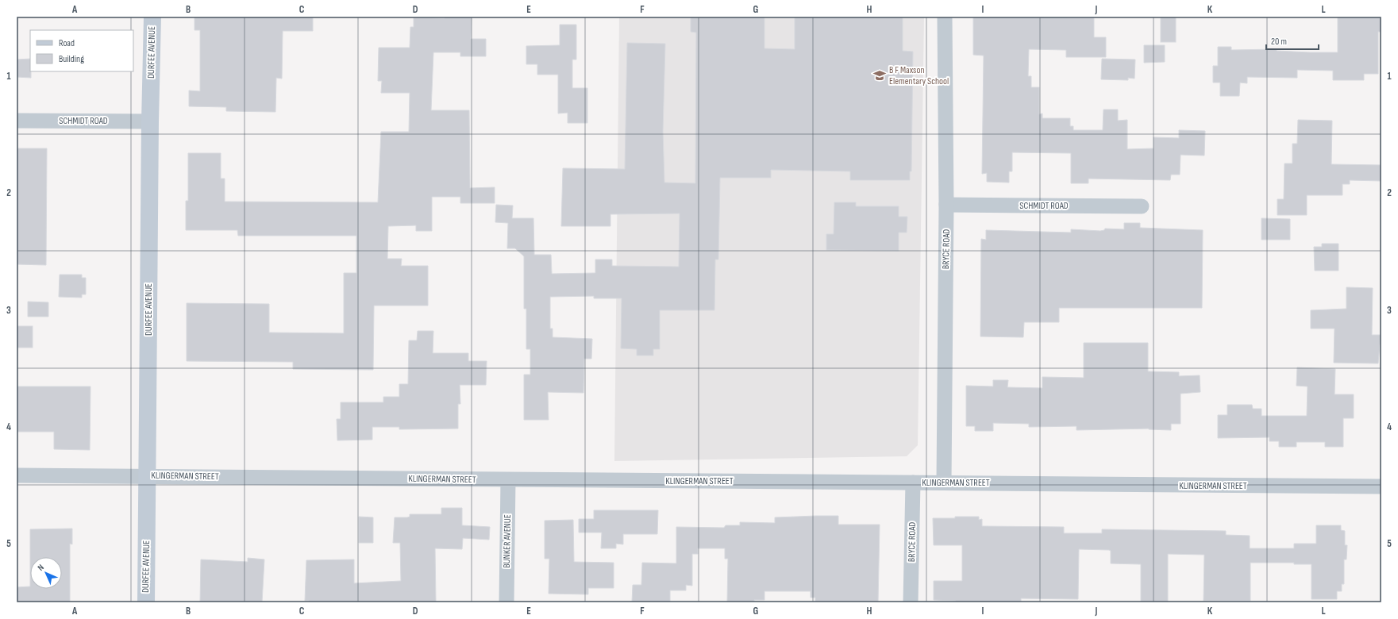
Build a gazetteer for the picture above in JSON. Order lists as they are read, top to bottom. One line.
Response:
{"streets":{"main road":["DURFEE AVENUE"],"street":["SCHMIDT ROAD","BRYCE ROAD","KLINGERMAN STREET","BUNKER AVENUE"]},"crossings":[["DURFEE AVENUE","SCHMIDT ROAD"],["DURFEE AVENUE","KLINGERMAN STREET"],["SCHMIDT ROAD","BRYCE ROAD"],["BRYCE ROAD","KLINGERMAN STREET"],["KLINGERMAN STREET","BUNKER AVENUE"]],"places":{"school or university":["B F Maxson Elementary School"]},"legend":["Road","Building"],"scale_bar":"20 m","north":"top left","grid":{"columns":["A","B","C","D","E","F","G","H","I","J","K","L"],"rows":["1","2","3","4","5"]}}
